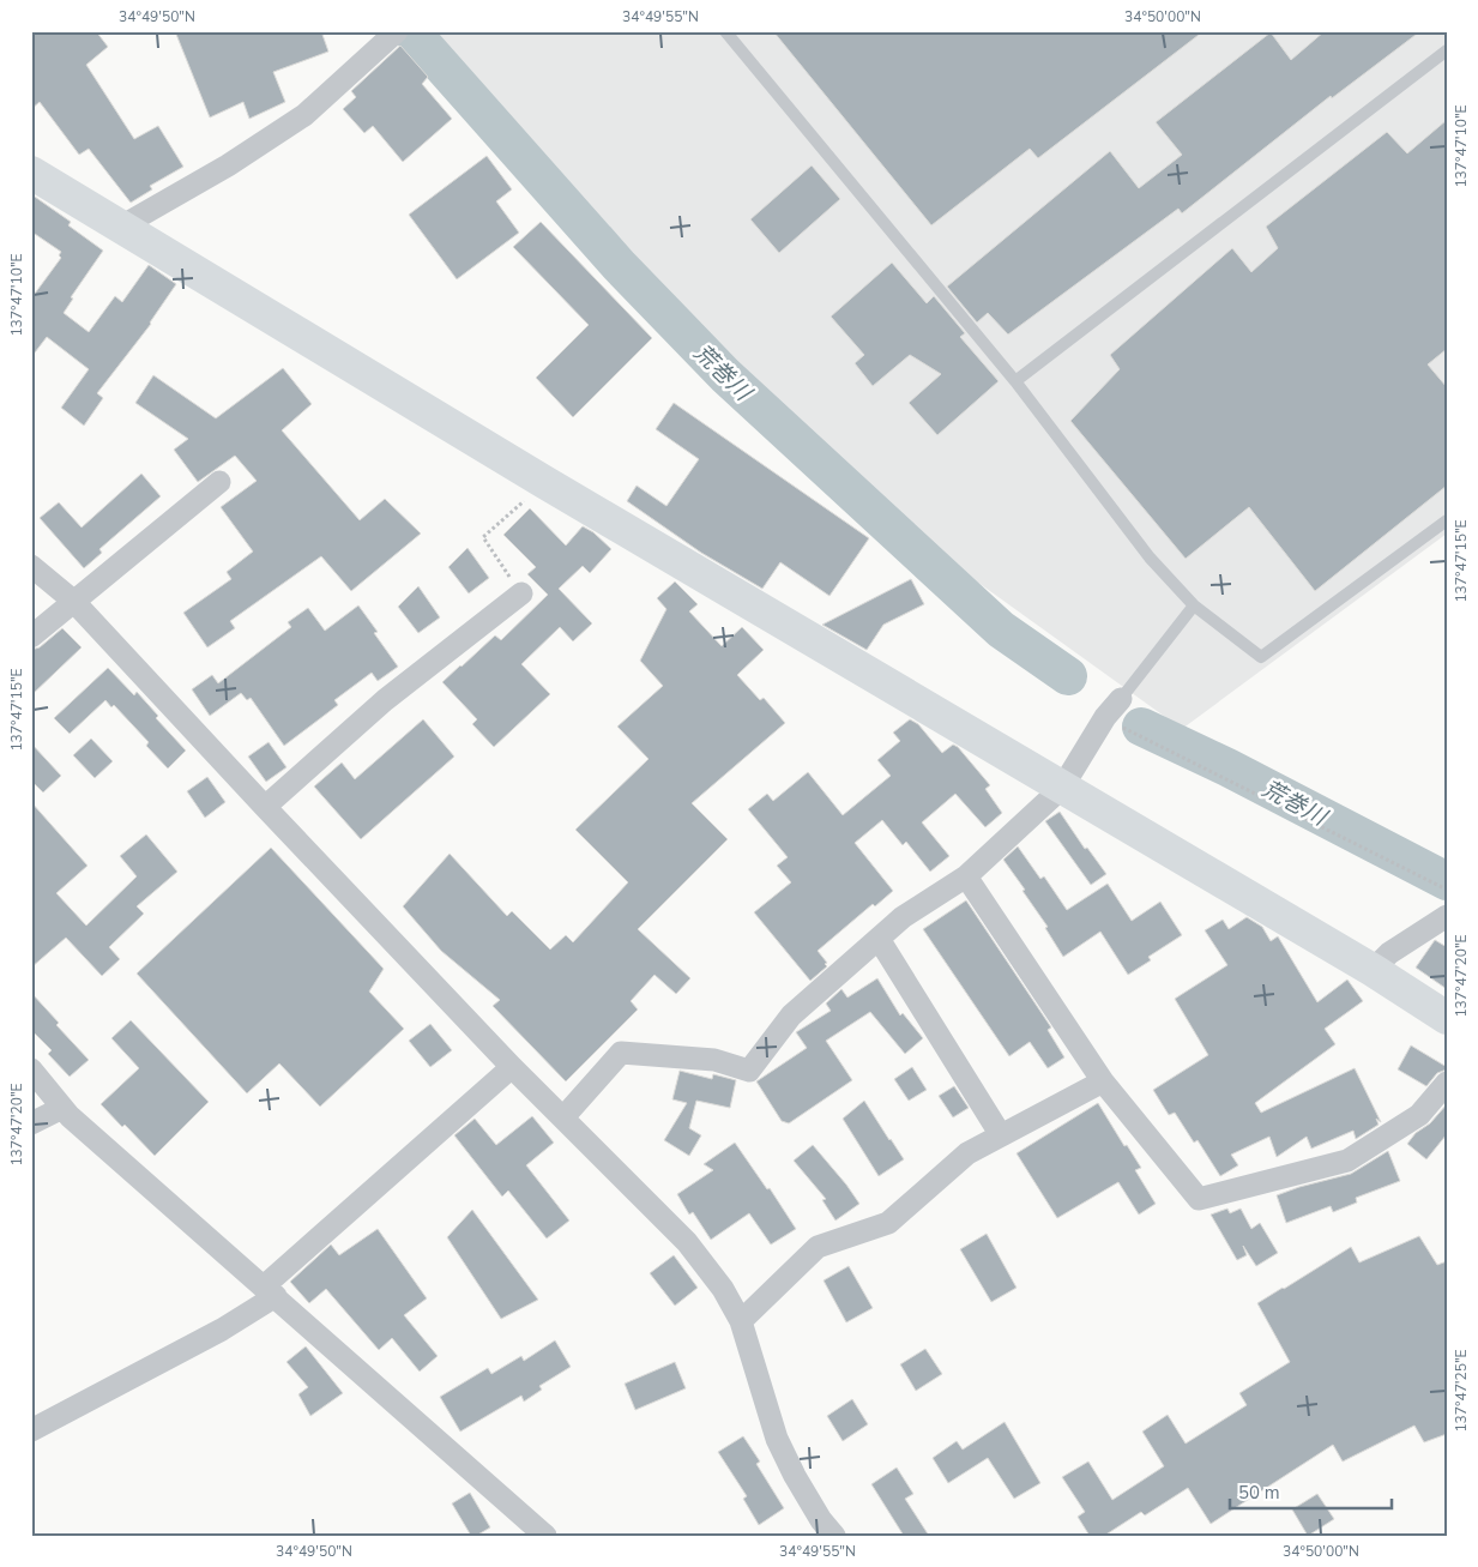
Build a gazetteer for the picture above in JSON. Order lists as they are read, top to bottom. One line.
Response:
{"water":["荒巻川"],"scale_bar":"50 m","coordinates":["34°49'50\"N","34°49'55\"N","34°50'00\"N","137°47'10\"E","137°47'15\"E","137°47'20\"E","137°47'25\"E"]}
